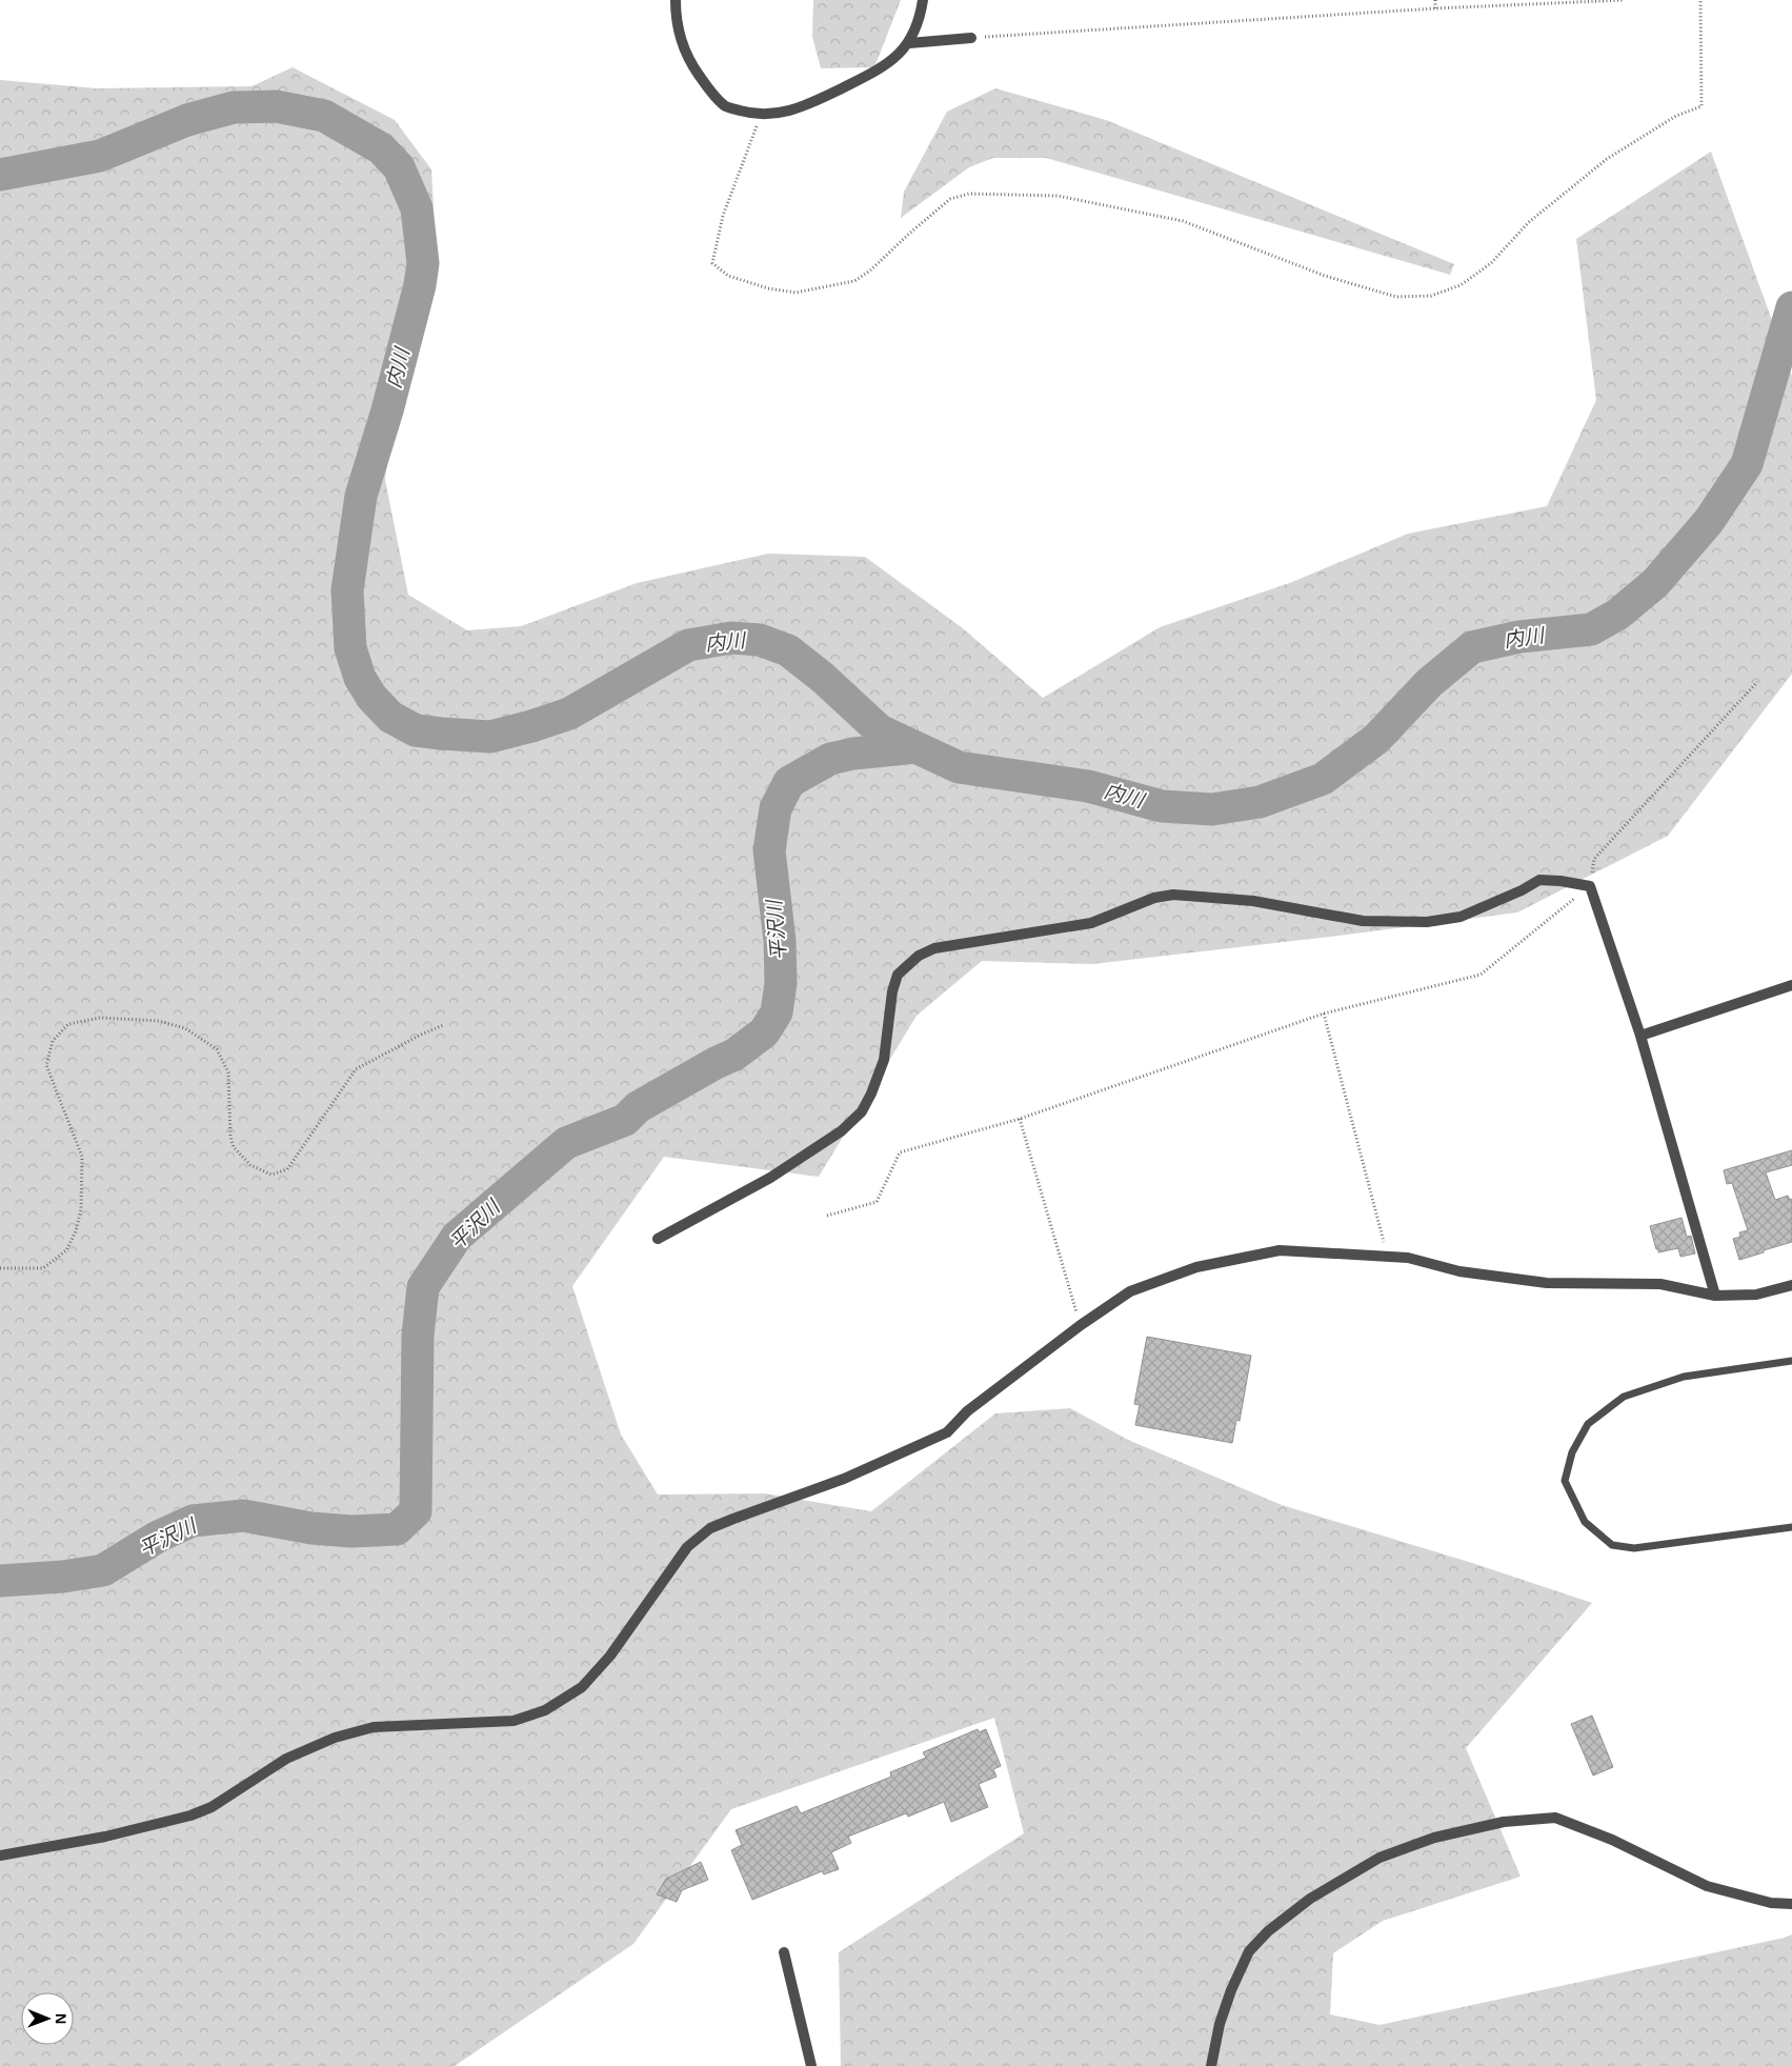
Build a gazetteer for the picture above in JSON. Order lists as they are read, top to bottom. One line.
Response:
{"water":["内川","平沢川"],"north":"right"}
